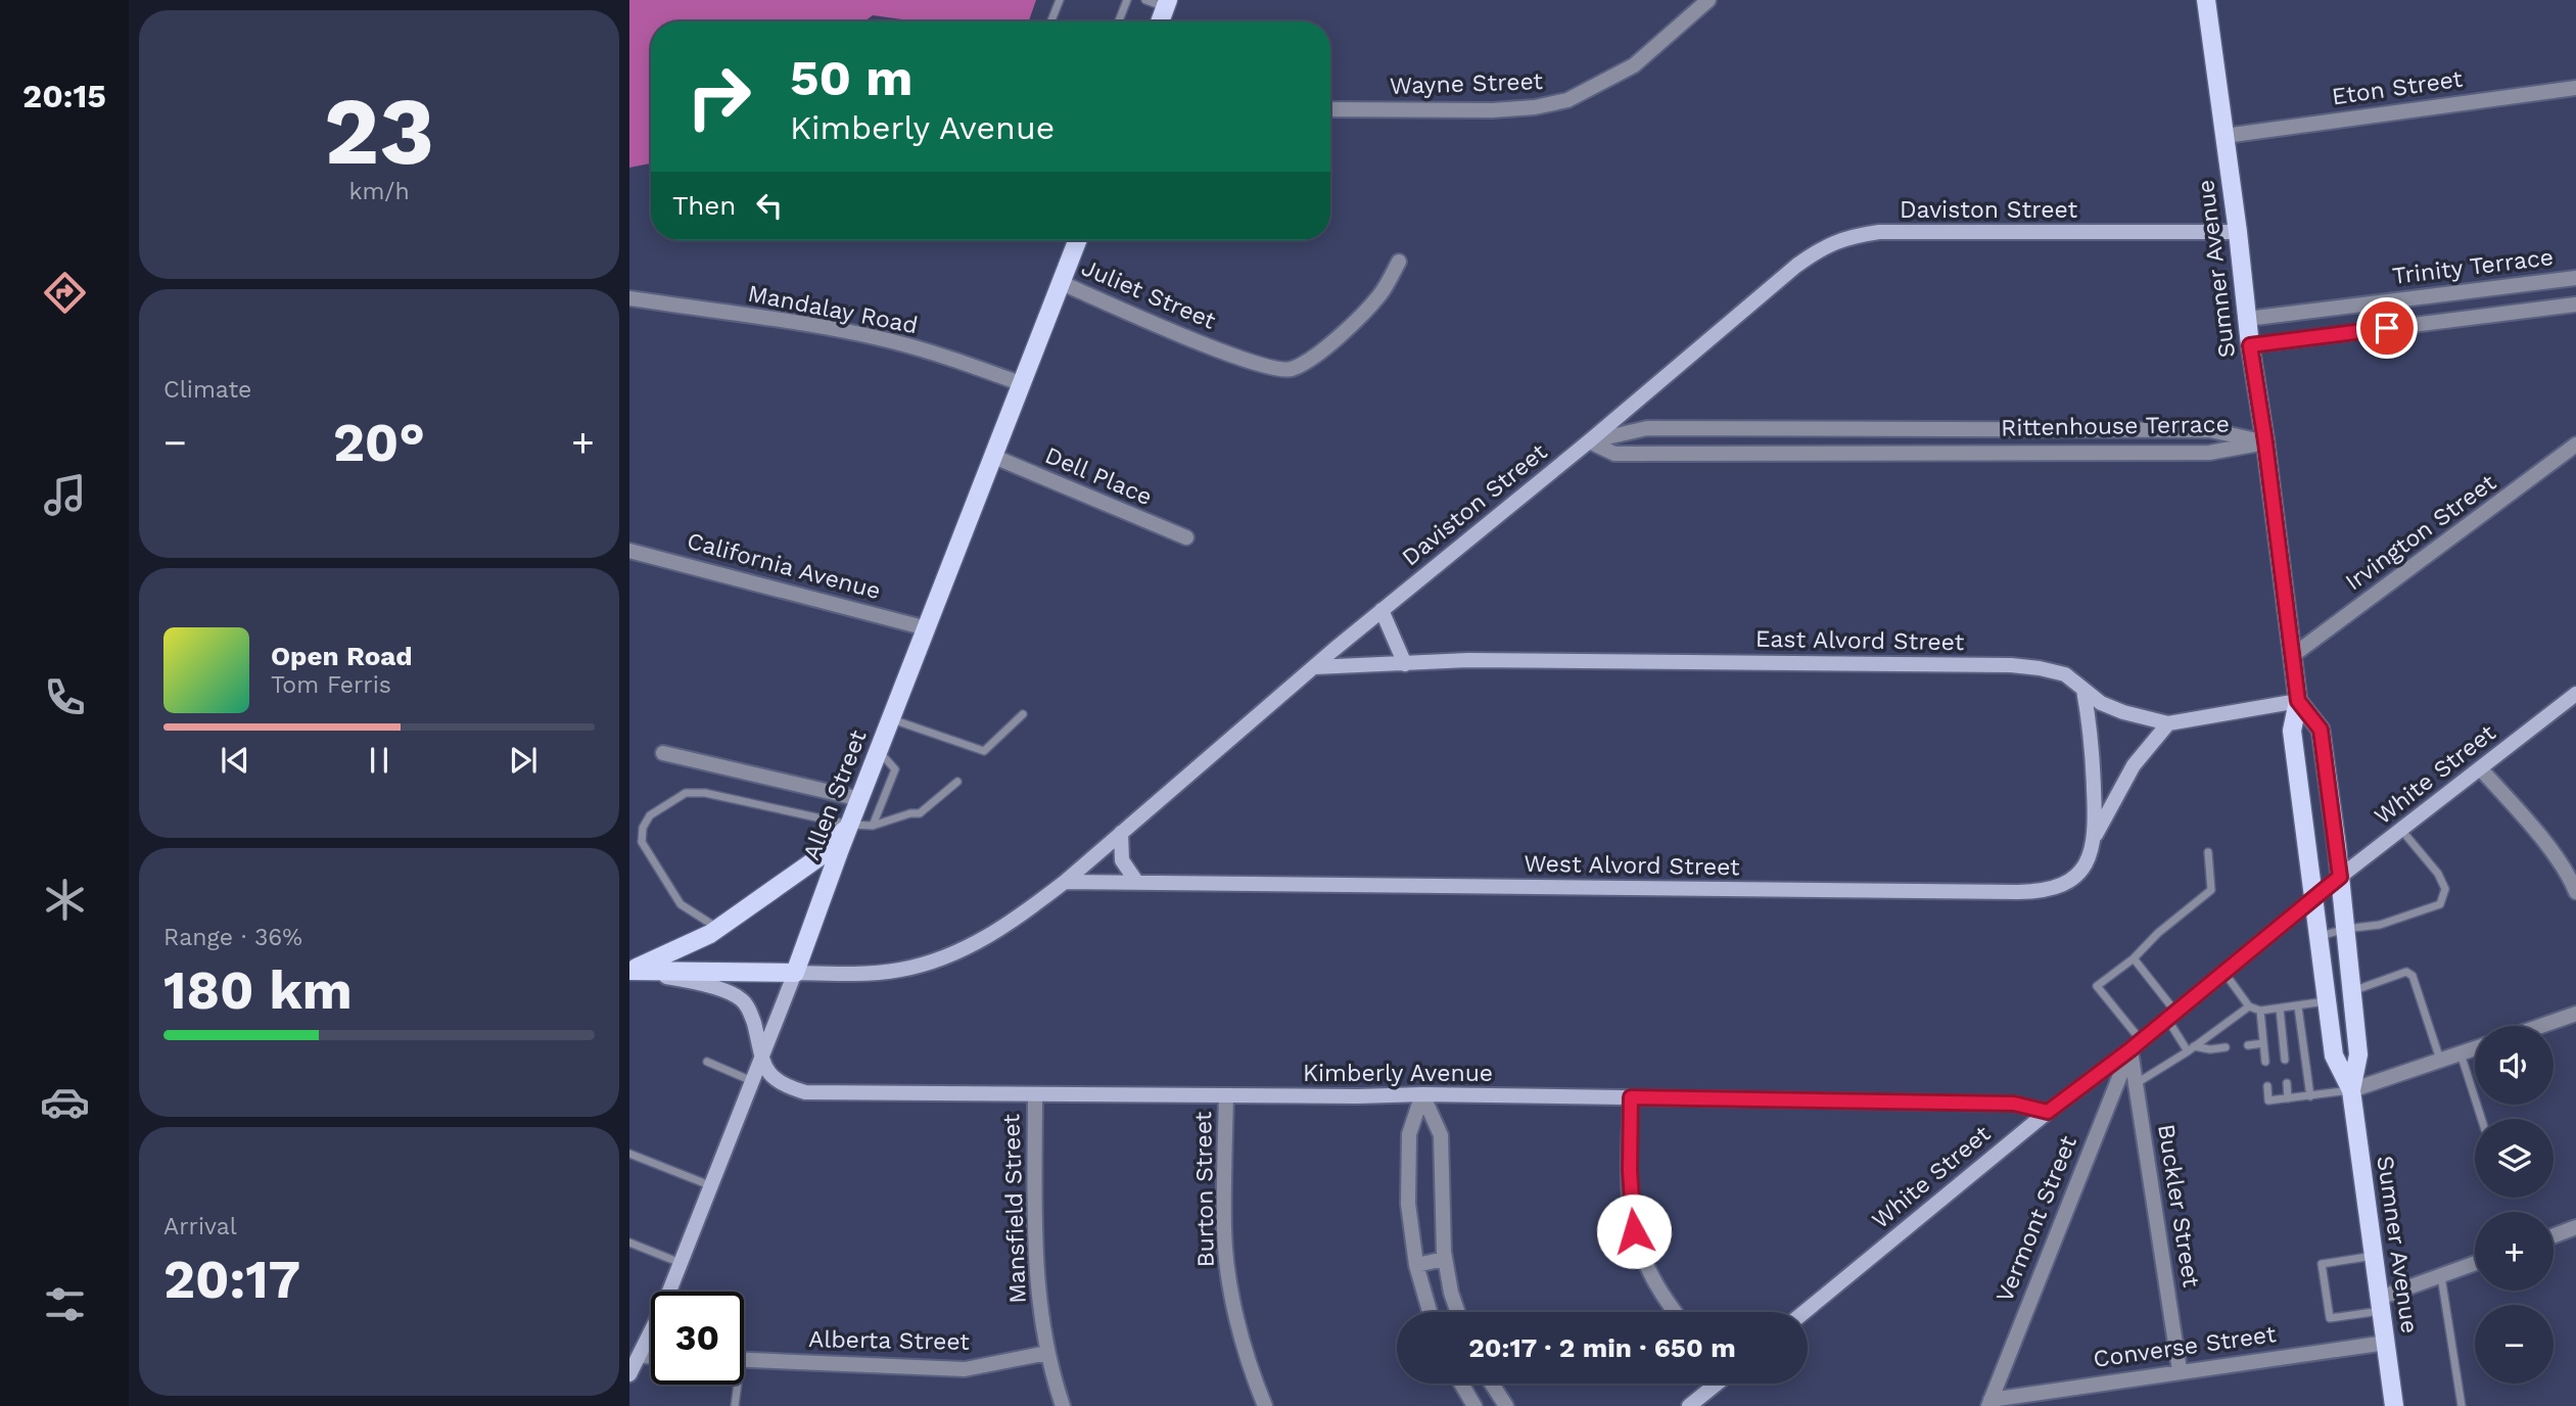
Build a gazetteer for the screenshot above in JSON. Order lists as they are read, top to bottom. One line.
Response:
{"streets":{"main road":["Daviston Street","Sumner Avenue","East Alvord Street","White Street","Allen Street","West Alvord Street","Kimberly Avenue"],"street":["Wayne Street","Eton Street","Trinity Terrace","Juliet Street","Mandalay Road","Rittenhouse Terrace","Dell Place","Irvington Street","California Avenue","Burton Street","Buckler Street","Mansfield Street","Vermont Street","Alberta Street","Converse Street"]},"crossings":[["Eton Street","Sumner Avenue"],["Daviston Street","Sumner Avenue"],["Daviston Street","Rittenhouse Terrace"],["Daviston Street","East Alvord Street"],["Daviston Street","Allen Street"],["Daviston Street","West Alvord Street"],["Trinity Terrace","Sumner Avenue"],["Sumner Avenue","Rittenhouse Terrace"],["Sumner Avenue","Irvington Street"],["Sumner Avenue","East Alvord Street"],["Sumner Avenue","White Street"],["Sumner Avenue","Converse Street"],["Juliet Street","Allen Street"],["Mandalay Road","Allen Street"],["Dell Place","Allen Street"],["California Avenue","Allen Street"],["East Alvord Street","West Alvord Street"],["White Street","Kimberly Avenue"],["White Street","Buckler Street"],["White Street","Vermont Street"],["Allen Street","Kimberly Avenue"],["Kimberly Avenue","Burton Street"],["Kimberly Avenue","Mansfield Street"],["Buckler Street","Vermont Street"],["Buckler Street","Converse Street"],["Mansfield Street","Alberta Street"],["Vermont Street","Converse Street"]],"page":{"tabs":"20:15","tile":[["23","km/h"],"Climate",["Range · 36%","180 km"],["Arrival","20:17"]],"turn":["50 m","Kimberly Avenue"],"then":"Then","heat":["−","20°","+"],"song":["Open Road","Tom Ferris"],"map_buttons":["+","−"],"limit":"30","trip":"20:17 · 2 min · 650 m"}}
